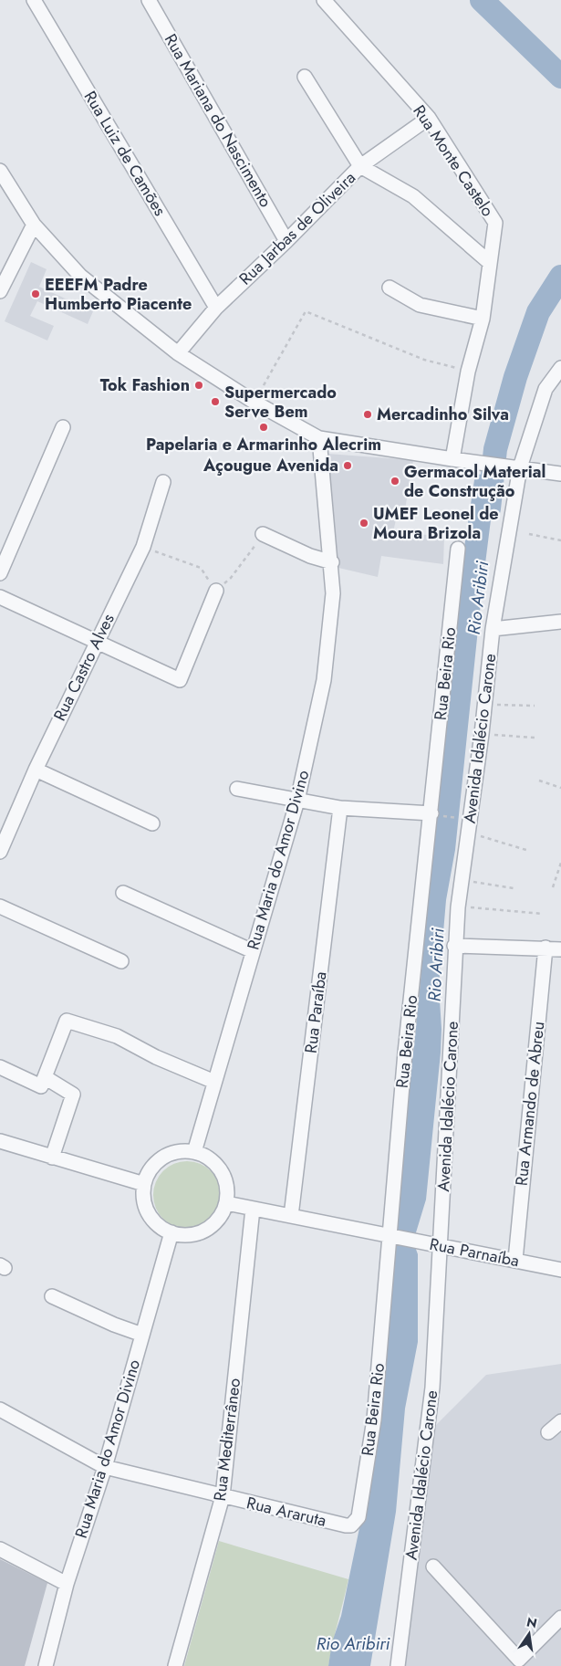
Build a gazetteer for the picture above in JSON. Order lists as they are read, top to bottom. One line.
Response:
{"streets":{"street":["Rua Mariana do Nascimento","Rua Luiz de Camões","Rua Monte Castelo","Rua Jarbas de Oliveira","Rua Castro Alves","Rua Beira Rio","Avenida Idalécio Carone","Rua Maria do Amor Divino","Rua Paraíba","Rua Armando de Abreu","Rua Parnaíba","Rua Mediterrâneo","Rua Araruta"]},"crossings":[["Rua Mariana do Nascimento","Rua Jarbas de Oliveira"],["Rua Luiz de Camões","Rua Jarbas de Oliveira"],["Rua Monte Castelo","Rua Jarbas de Oliveira"],["Rua Beira Rio","Rua Parnaíba"],["Rua Beira Rio","Rua Araruta"],["Avenida Idalécio Carone","Rua Parnaíba"],["Rua Maria do Amor Divino","Rua Araruta"],["Rua Armando de Abreu","Rua Parnaíba"],["Rua Mediterrâneo","Rua Araruta"]],"water":["Rio Aribiri"],"places":["EEEFM Padre Humberto Piacente","Tok Fashion","Supermercado Serve Bem","Mercadinho Silva","Papelaria e Armarinho Alecrim","Açougue Avenida","Germacol Material de Construção","UMEF Leonel de Moura Brizola"],"north":"top"}
